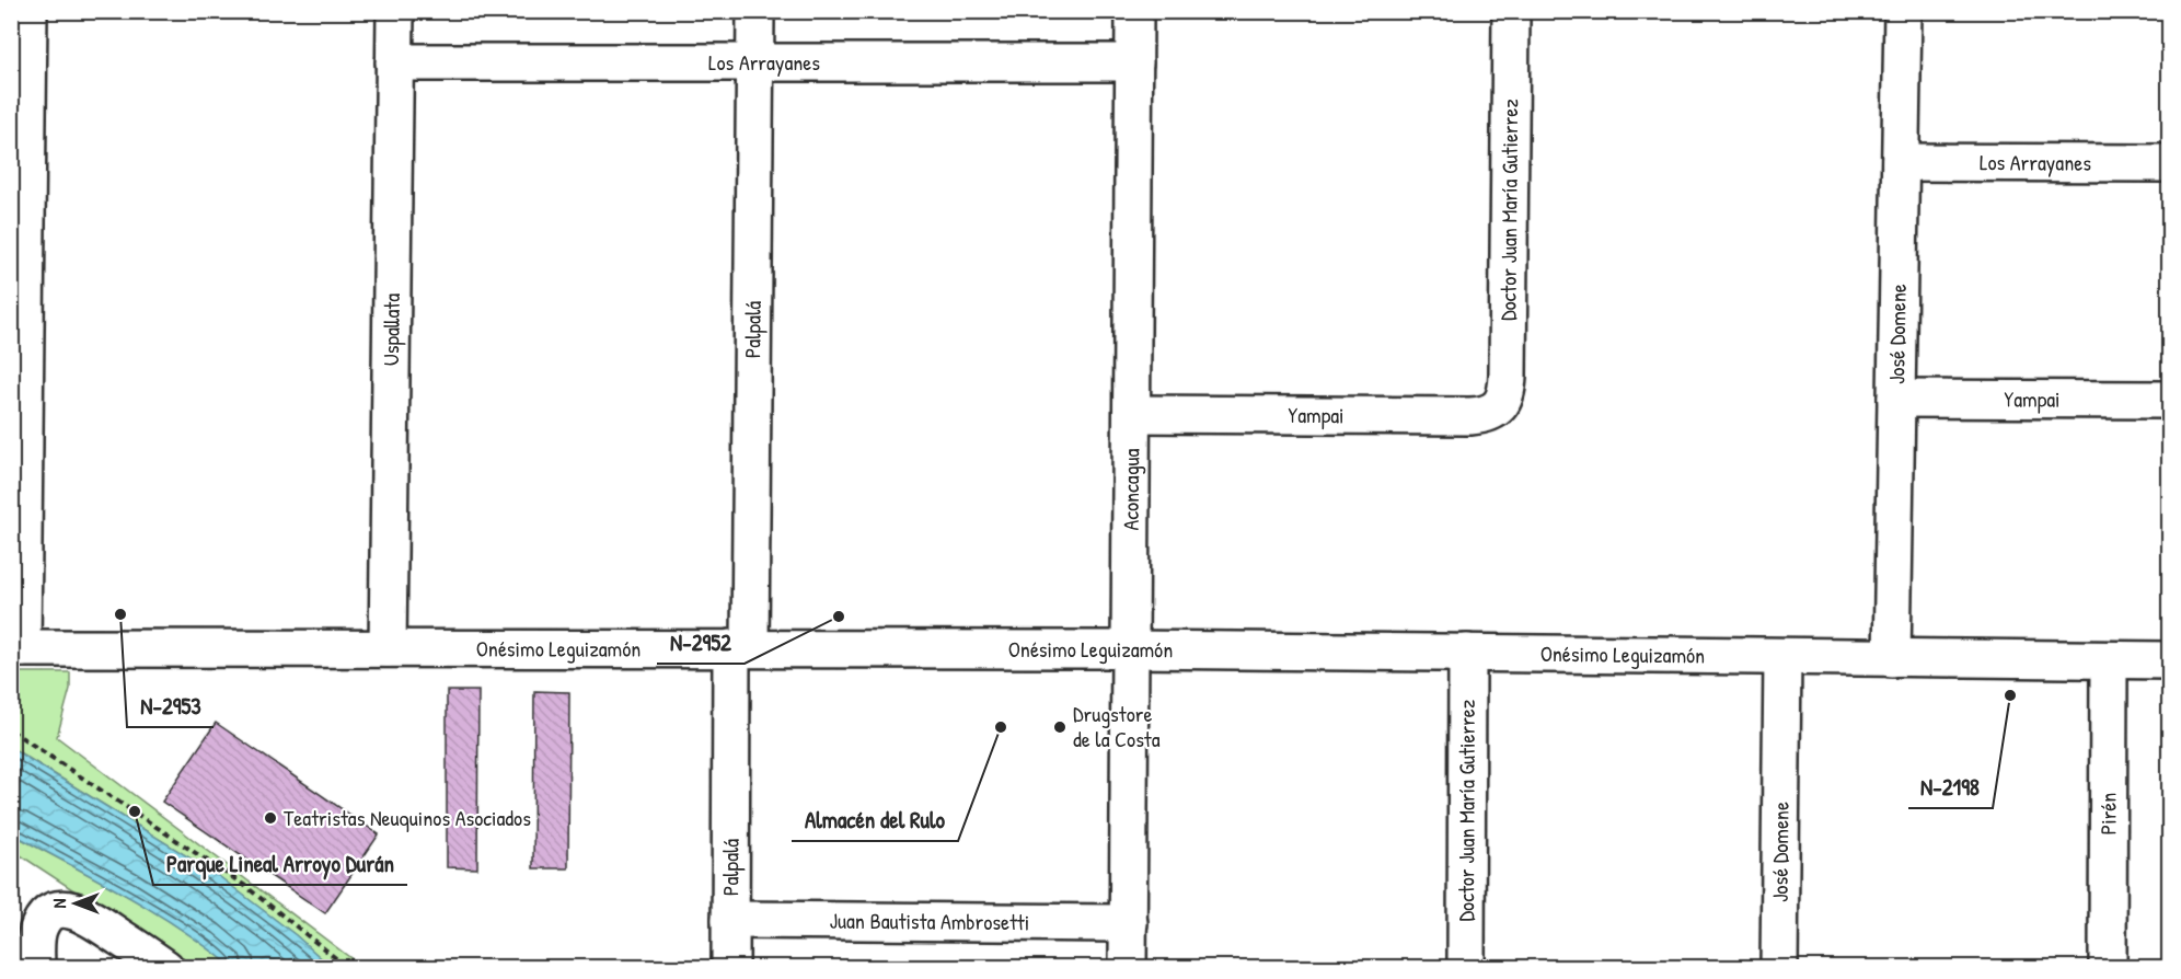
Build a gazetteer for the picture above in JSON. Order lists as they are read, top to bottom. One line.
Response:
{"streets":{"street":["Los Arrayanes","Doctor Juan María Gutierrez","Uspallata","Palpalá","José Domene","Yampai","Aconcagua","Onésimo Leguizamón","Pirén","Juan Bautista Ambrosetti"]},"crossings":[["Los Arrayanes","Uspallata"],["Los Arrayanes","Palpalá"],["Los Arrayanes","José Domene"],["Los Arrayanes","Aconcagua"],["Doctor Juan María Gutierrez","Yampai"],["Doctor Juan María Gutierrez","Onésimo Leguizamón"],["Uspallata","Onésimo Leguizamón"],["Palpalá","Onésimo Leguizamón"],["Palpalá","Juan Bautista Ambrosetti"],["José Domene","Yampai"],["José Domene","Onésimo Leguizamón"],["Yampai","Aconcagua"],["Aconcagua","Onésimo Leguizamón"],["Aconcagua","Juan Bautista Ambrosetti"],["Onésimo Leguizamón","Pirén"]],"places":["N-2953","N-2952","N-2198","Almacén del Rulo","Drugstore de la Costa","Parque Lineal Arroyo Durán","Teatristas Neuquinos Asociados"],"north":"left"}
